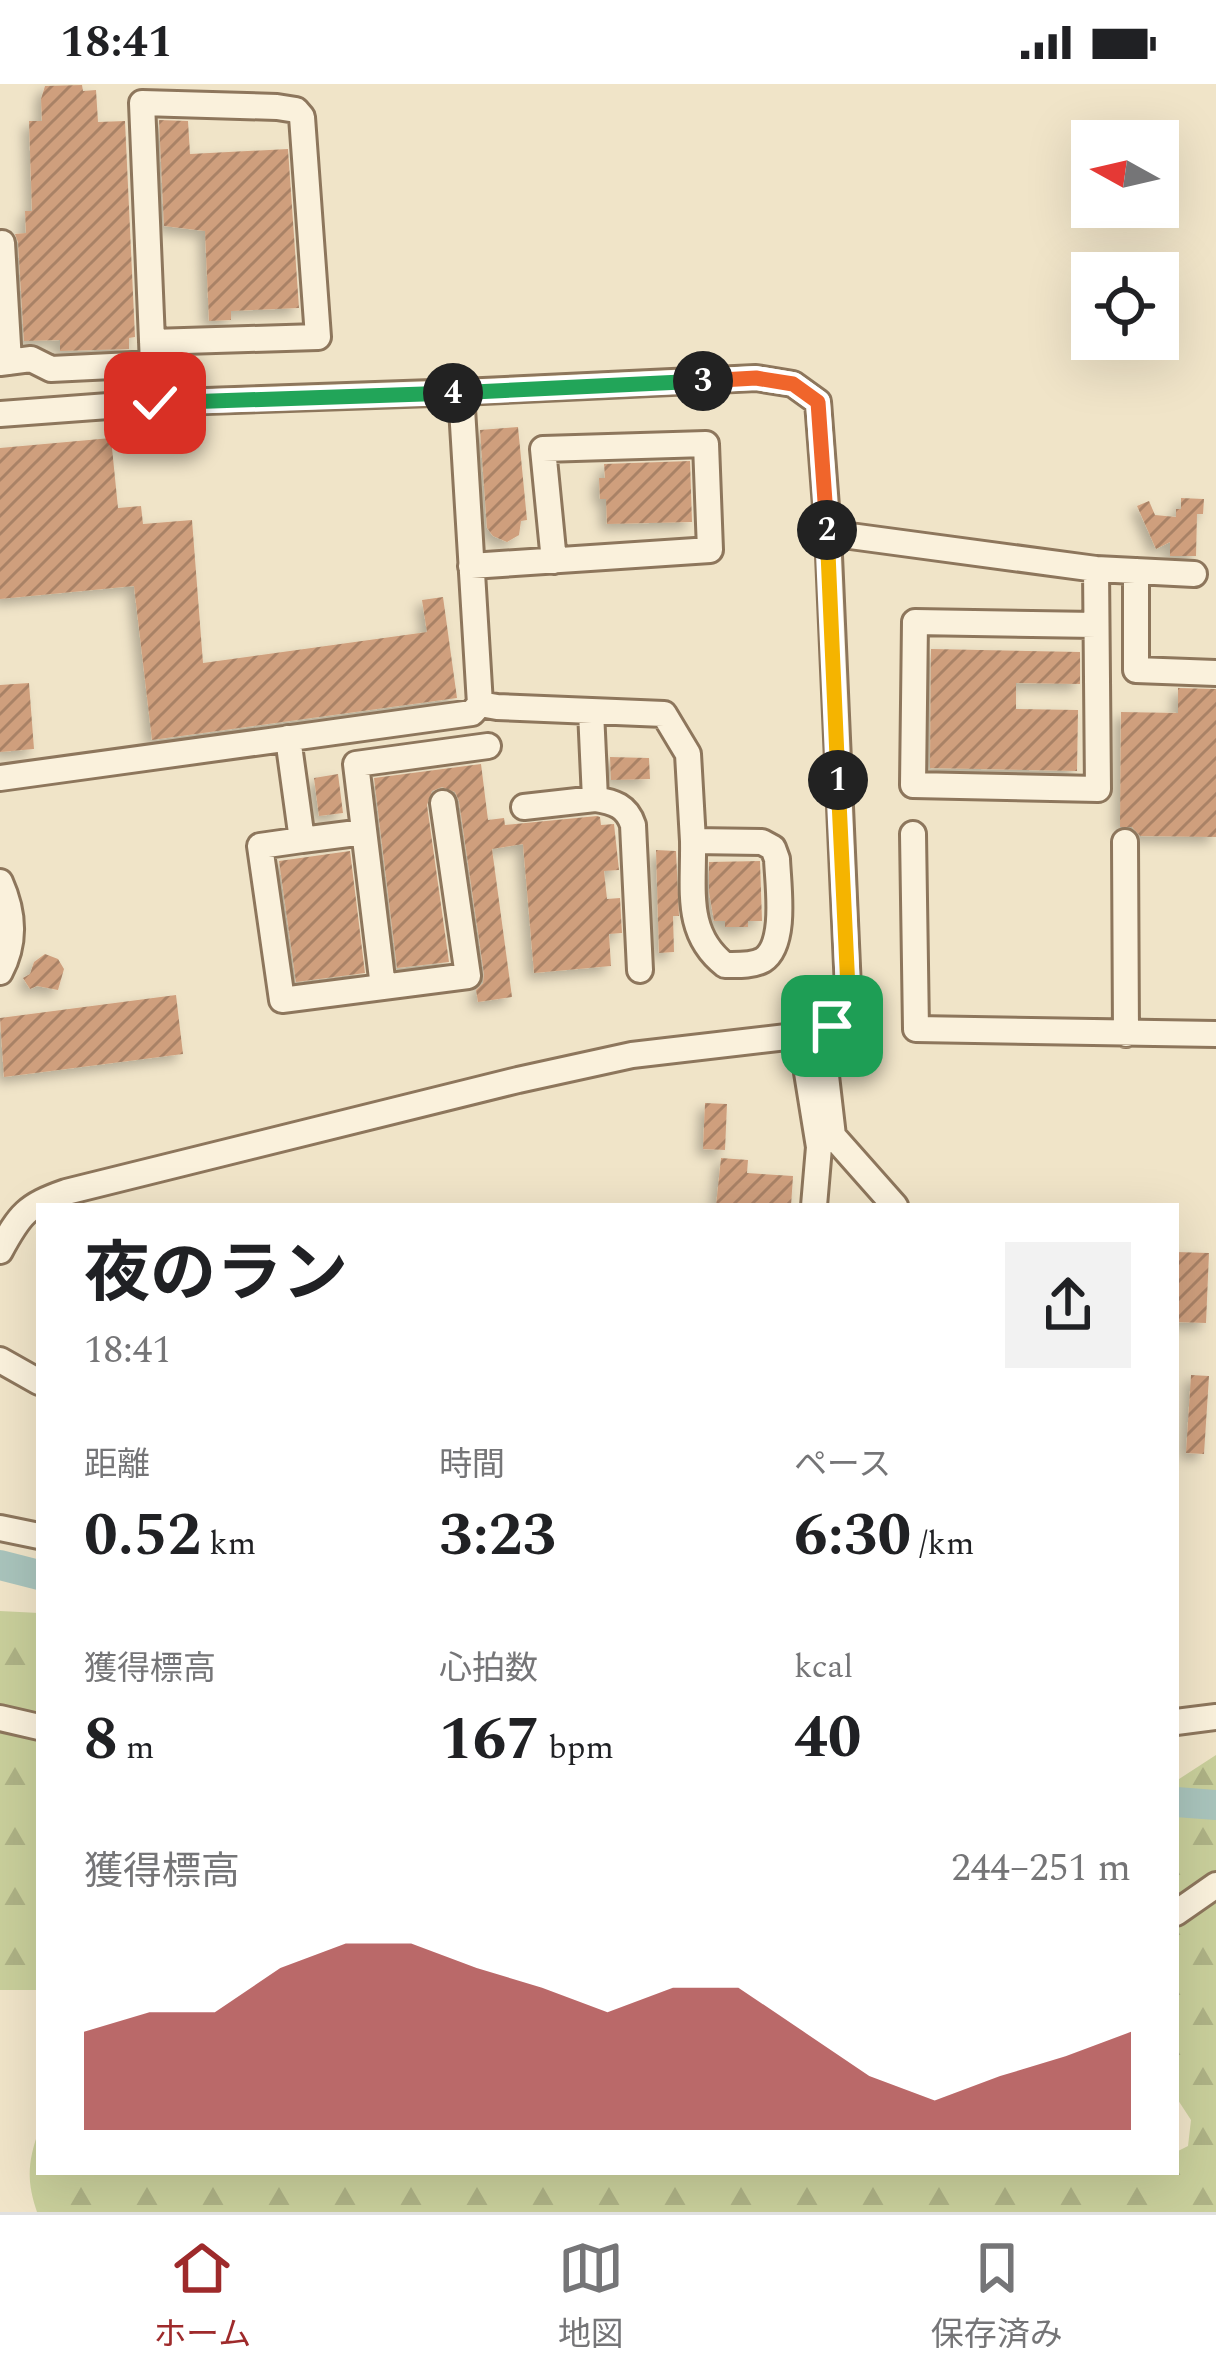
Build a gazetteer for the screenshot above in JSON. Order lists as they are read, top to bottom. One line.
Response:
{"north":"left","page":{"status":"18:41","pins":["3","4","2","1"],"heading":["夜のラン","18:41"],"stats":[["距離","0.52 km"],["時間","3:23"],["ペース","6:30 /km"],["獲得標高","8 m"],["心拍数","167 bpm"],["kcal","40"]],"chart":["獲得標高","244–251 m"],"tabs":["ホーム","地図","保存済み"]}}
